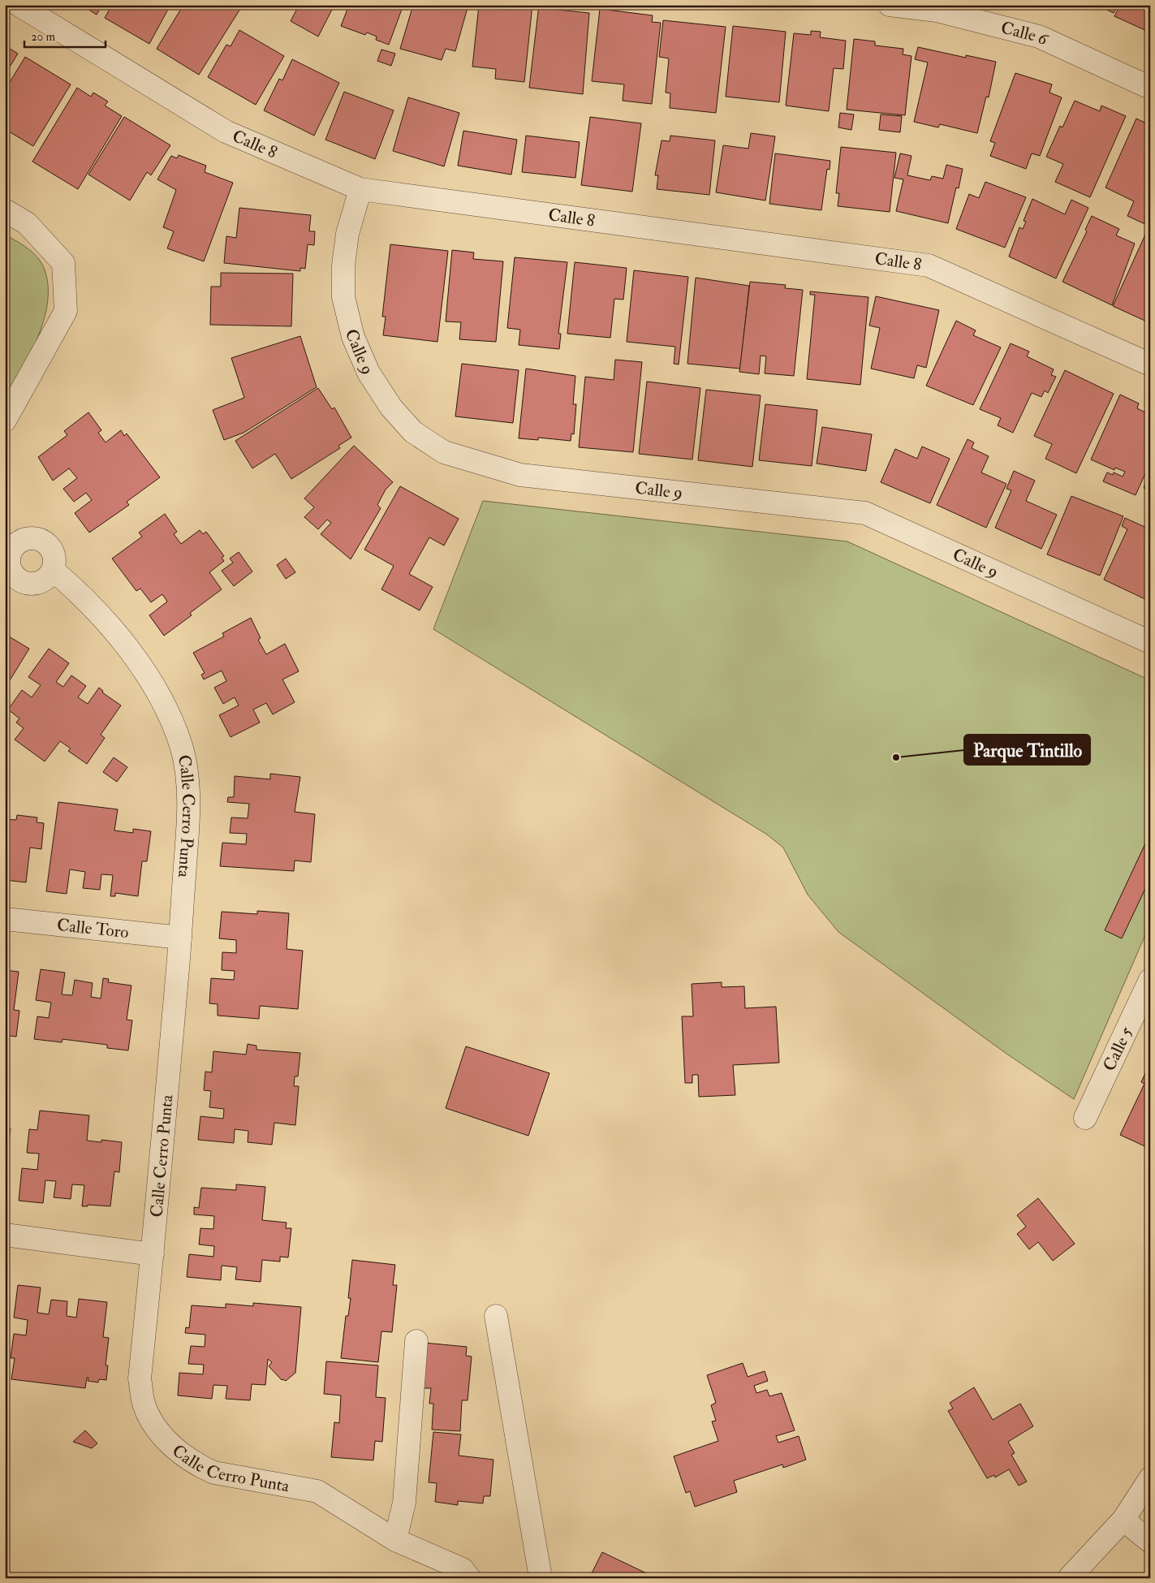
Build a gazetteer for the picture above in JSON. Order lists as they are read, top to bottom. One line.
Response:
{"streets":{"street":["Calle 6","Calle 8","Calle 9","Calle Cerro Punta","Calle Toro","Calle 5"]},"crossings":[["Calle 8","Calle 9"],["Calle Cerro Punta","Calle Toro"]],"places":["Parque Tintillo"],"scale_bar":"20 m"}
